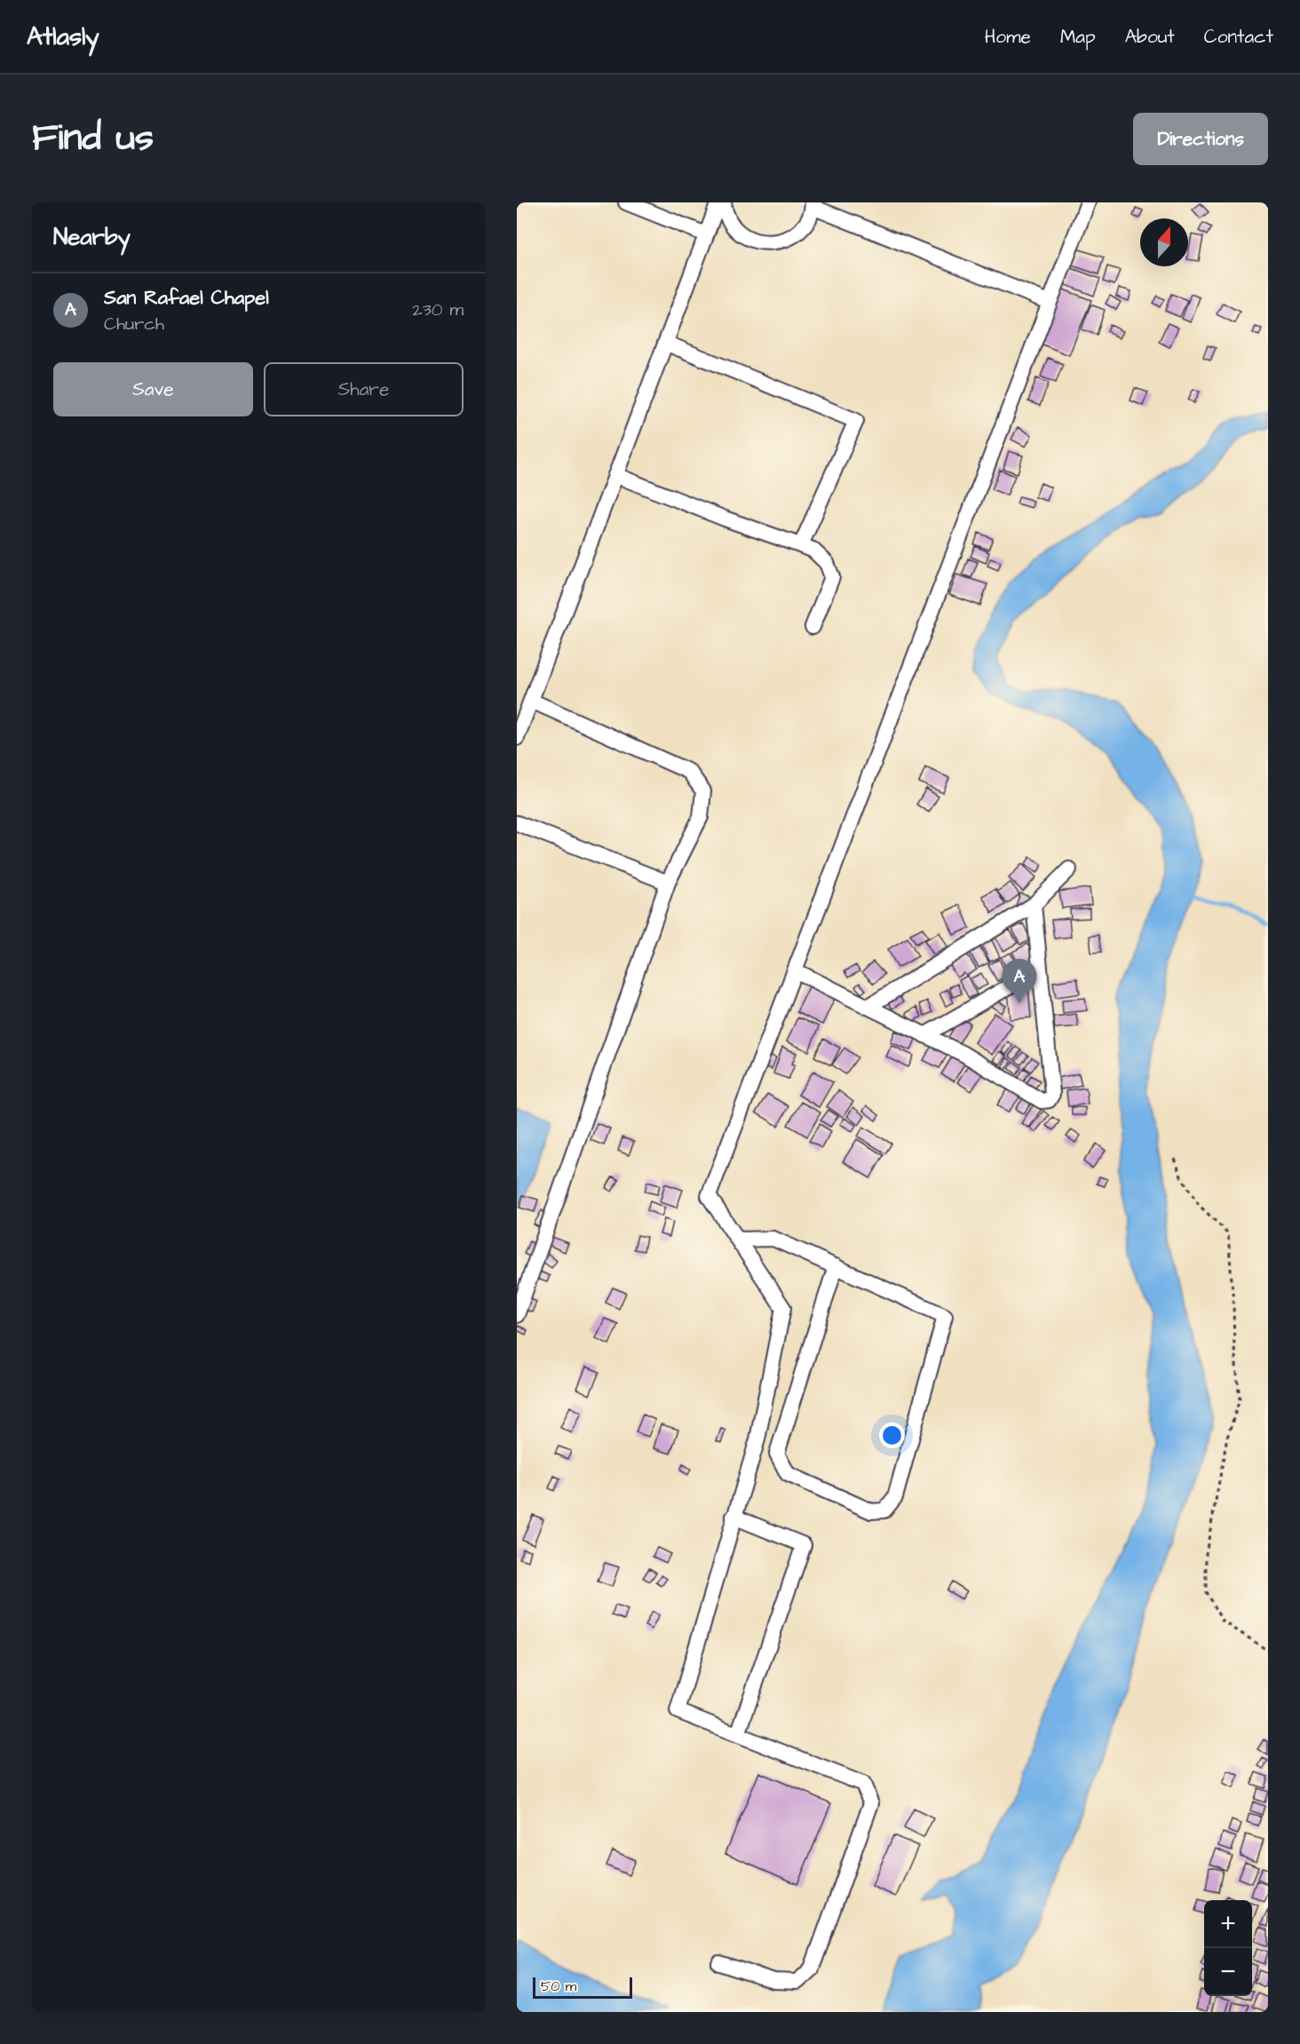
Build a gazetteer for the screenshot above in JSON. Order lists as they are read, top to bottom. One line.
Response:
{"scale_bar":"50 m","north":"top","page":{"header":"Atlasly","nav":["Home","Map","About","Contact"],"title":"Find us","buttons":["Directions",["Save","Share"]],"heading":"Nearby","list":[{"mark":"A","name":"San Rafael Chapel","note":"Church","value":"230 m"}],"pins":"A","map_buttons":["+","−"],"scale":"50 m"}}
